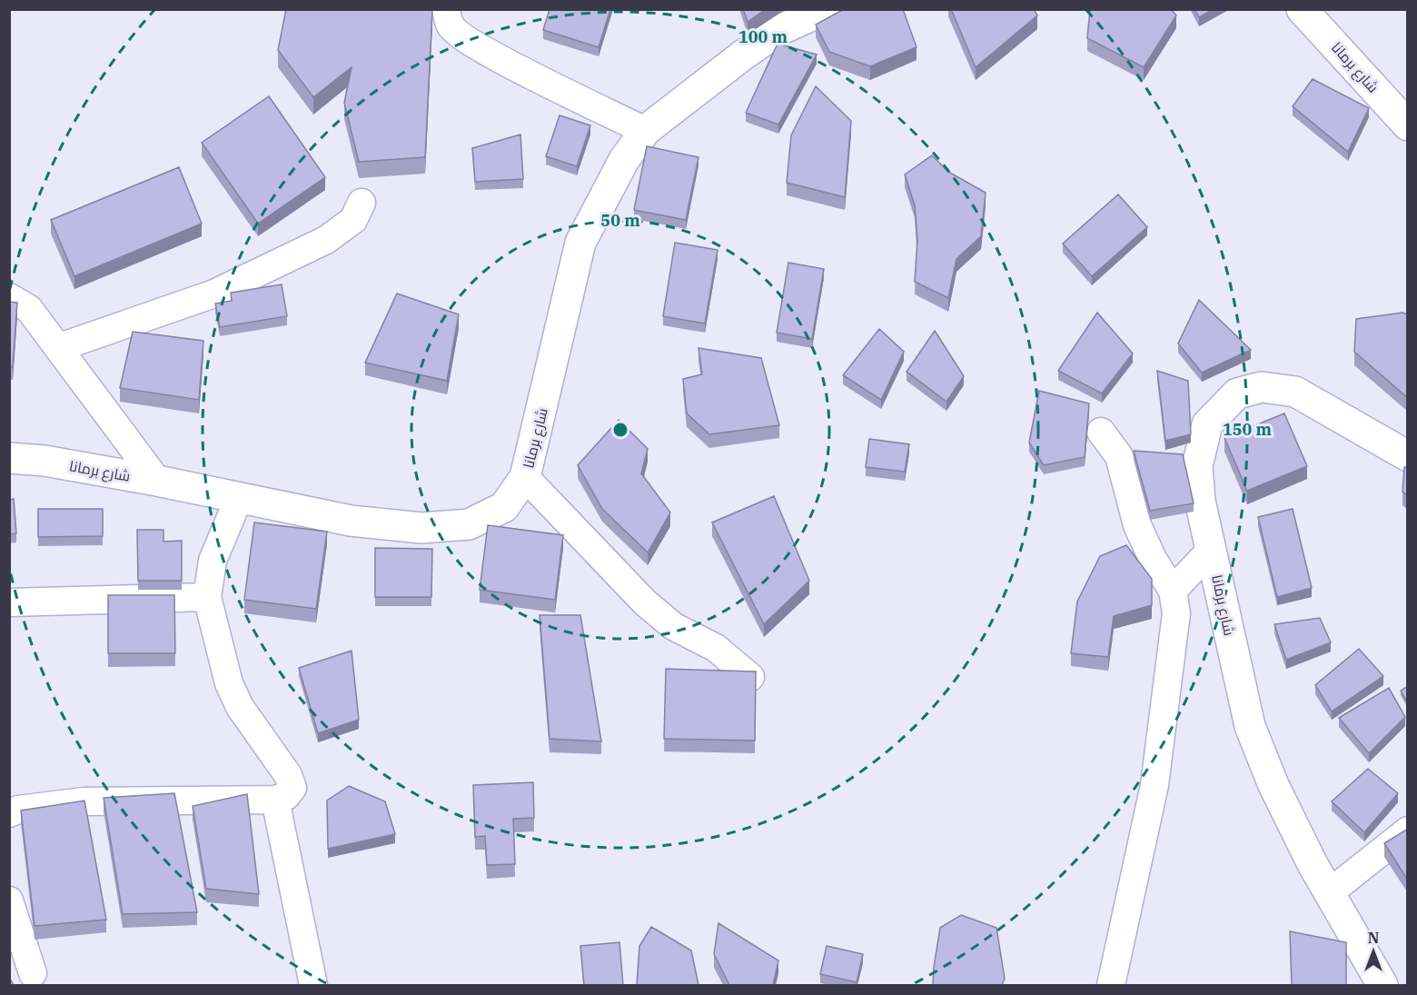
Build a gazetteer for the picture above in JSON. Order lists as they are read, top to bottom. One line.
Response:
{"streets":{"street":["شارع برمانا"]},"north":"top","rings":["100 m","50 m","150 m"]}
